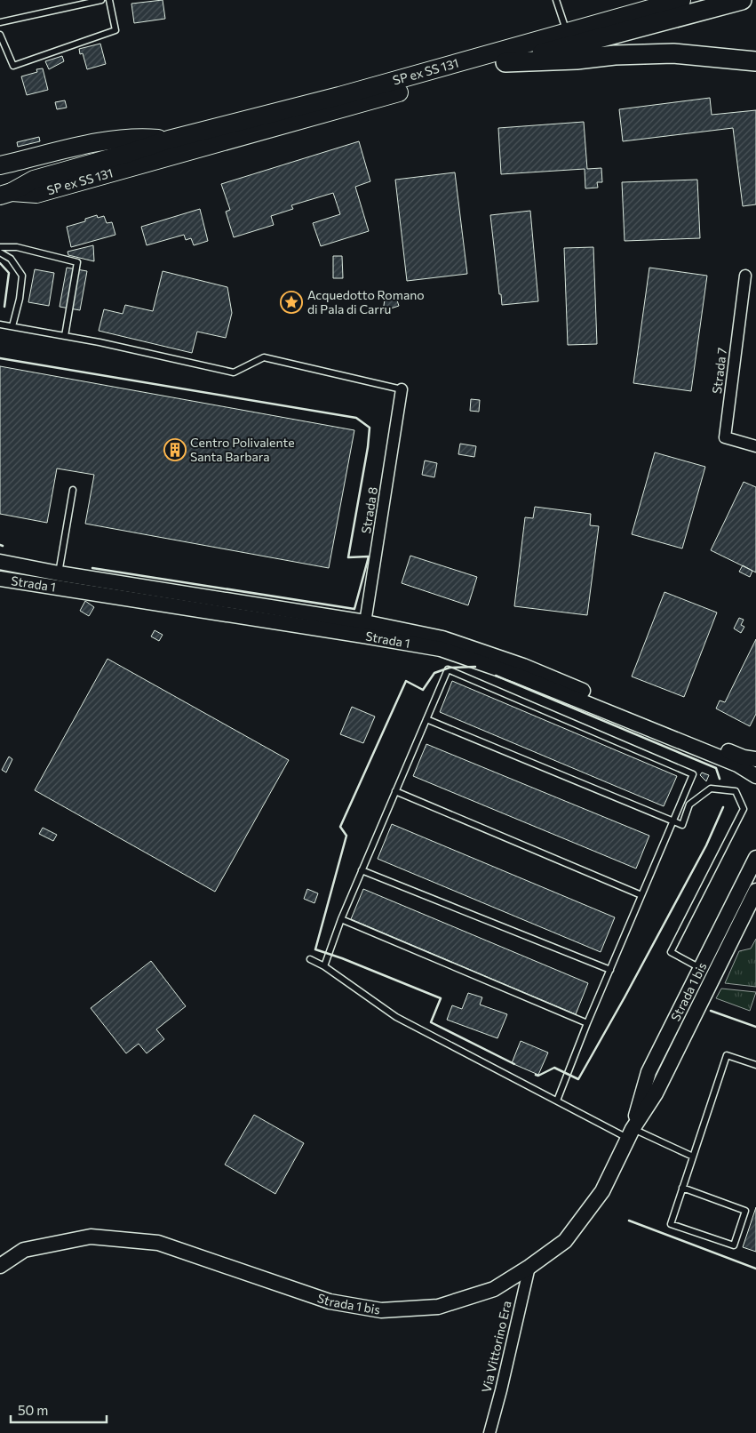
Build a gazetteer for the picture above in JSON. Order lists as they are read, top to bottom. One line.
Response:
{"streets":{"main road":["SP ex SS 131"],"street":["Strada 7","Strada 8","Strada 1","Strada 1 bis","Via Vittorino Era"]},"crossings":[["Strada 8","Strada 1"],["Strada 1 bis","Via Vittorino Era"]],"places":{"place":["Acquedotto Romano di Pala di Carru"],"building":["Centro Polivalente Santa Barbara"]},"scale_bar":"50 m"}
